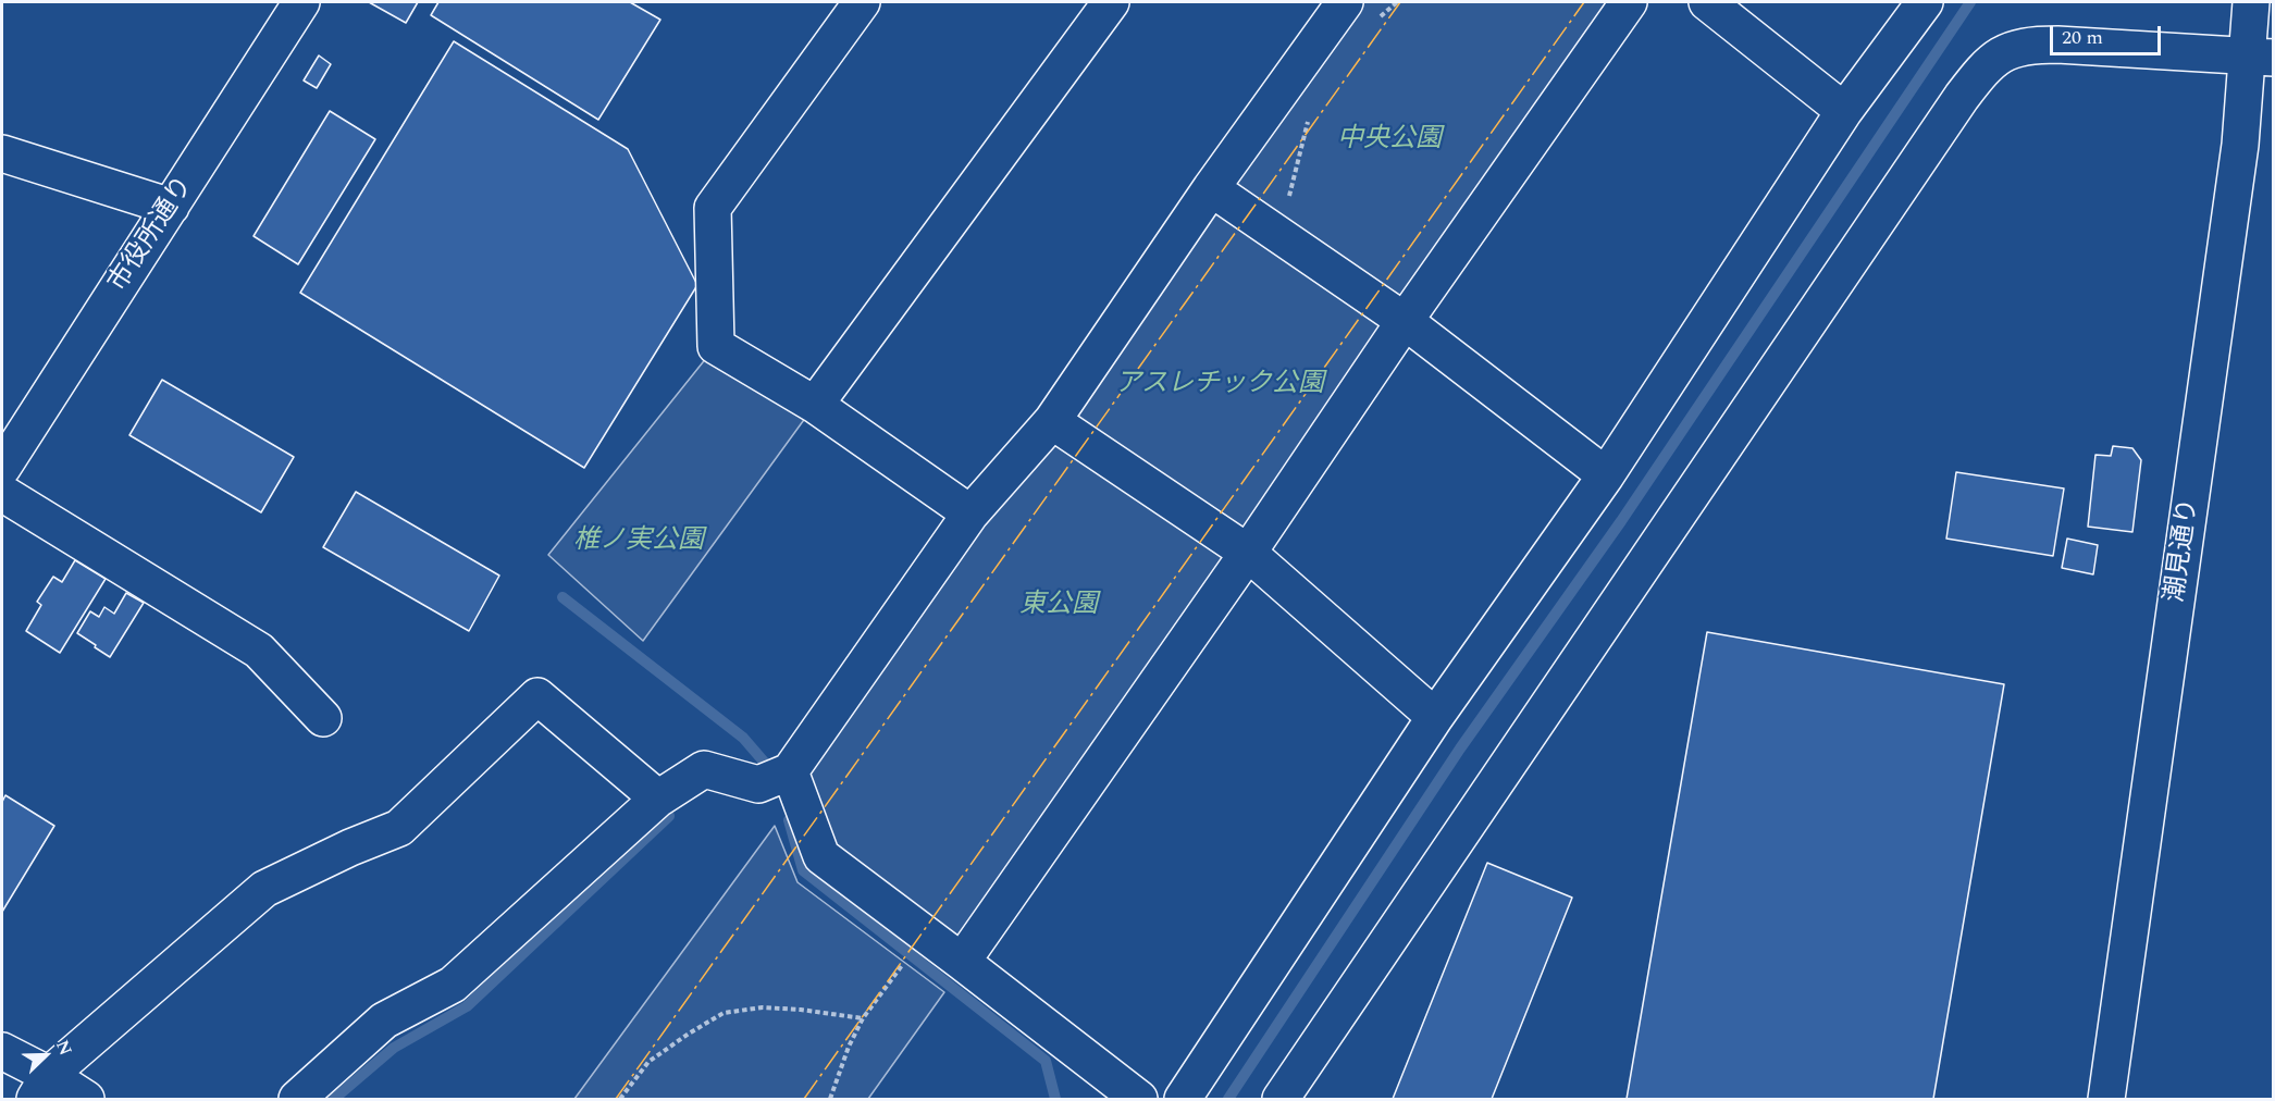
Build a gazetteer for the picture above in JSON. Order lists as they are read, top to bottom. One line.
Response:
{"streets":{"street":["市役所通り","潮見通り"]},"parks":["中央公園","アスレチック公園","椎ノ実公園","東公園"],"scale_bar":"20 m","north":"top right"}
